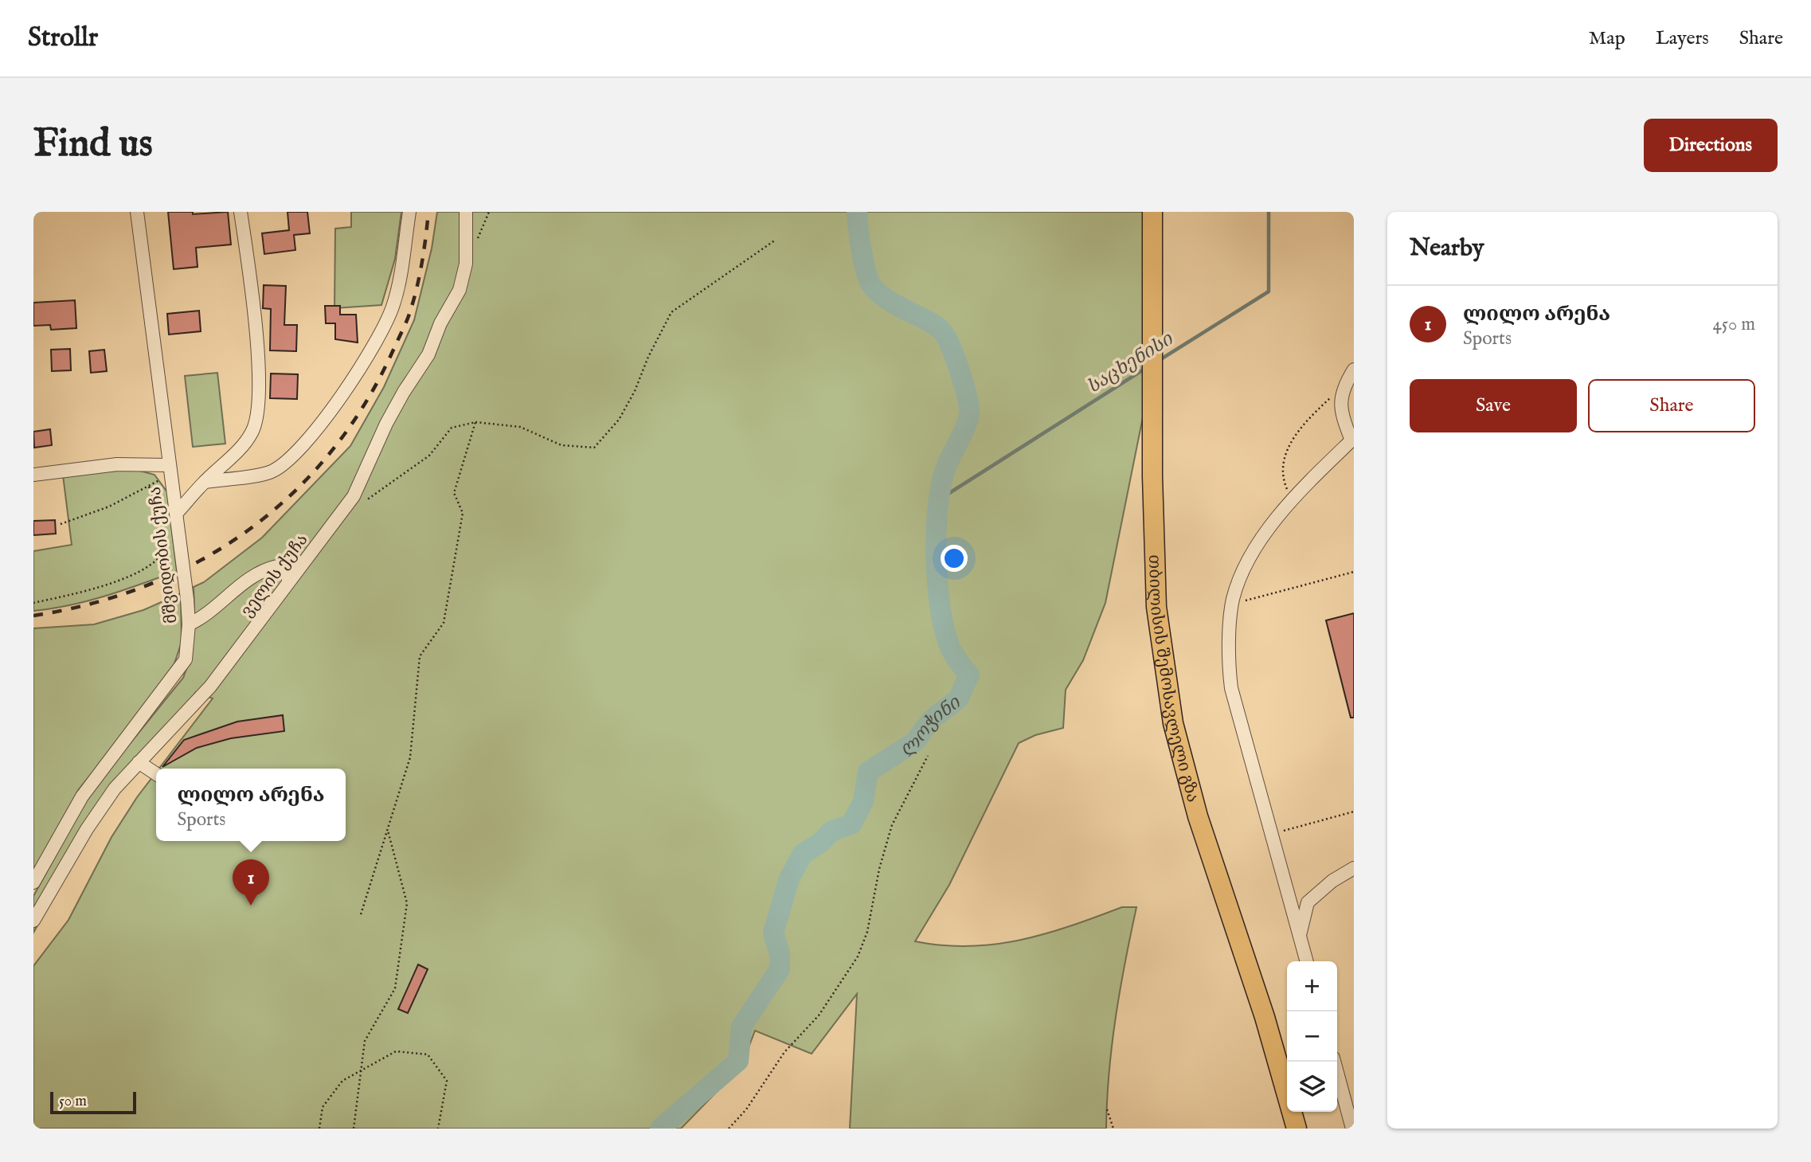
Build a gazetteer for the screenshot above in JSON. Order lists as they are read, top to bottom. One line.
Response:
{"streets":{"highway":["თბილისის შემოსავლელი გზა"],"street":["მშვიდობის ქუჩა","ველის ქუჩა"]},"water":["საცხენისი","ლოჭინი"],"scale_bar":"50 m","page":{"header":"Strollr","nav":["Map","Layers","Share"],"buttons":["Directions",["Save","Share"]],"title":"Find us","heading":"Nearby","list":[{"mark":"1","name":"ლილო არენა","note":"Sports","value":"450 m"}],"popup":["ლილო არენა","Sports"],"pins":"1","map_buttons":["+","−"],"scale":"50 m"}}
